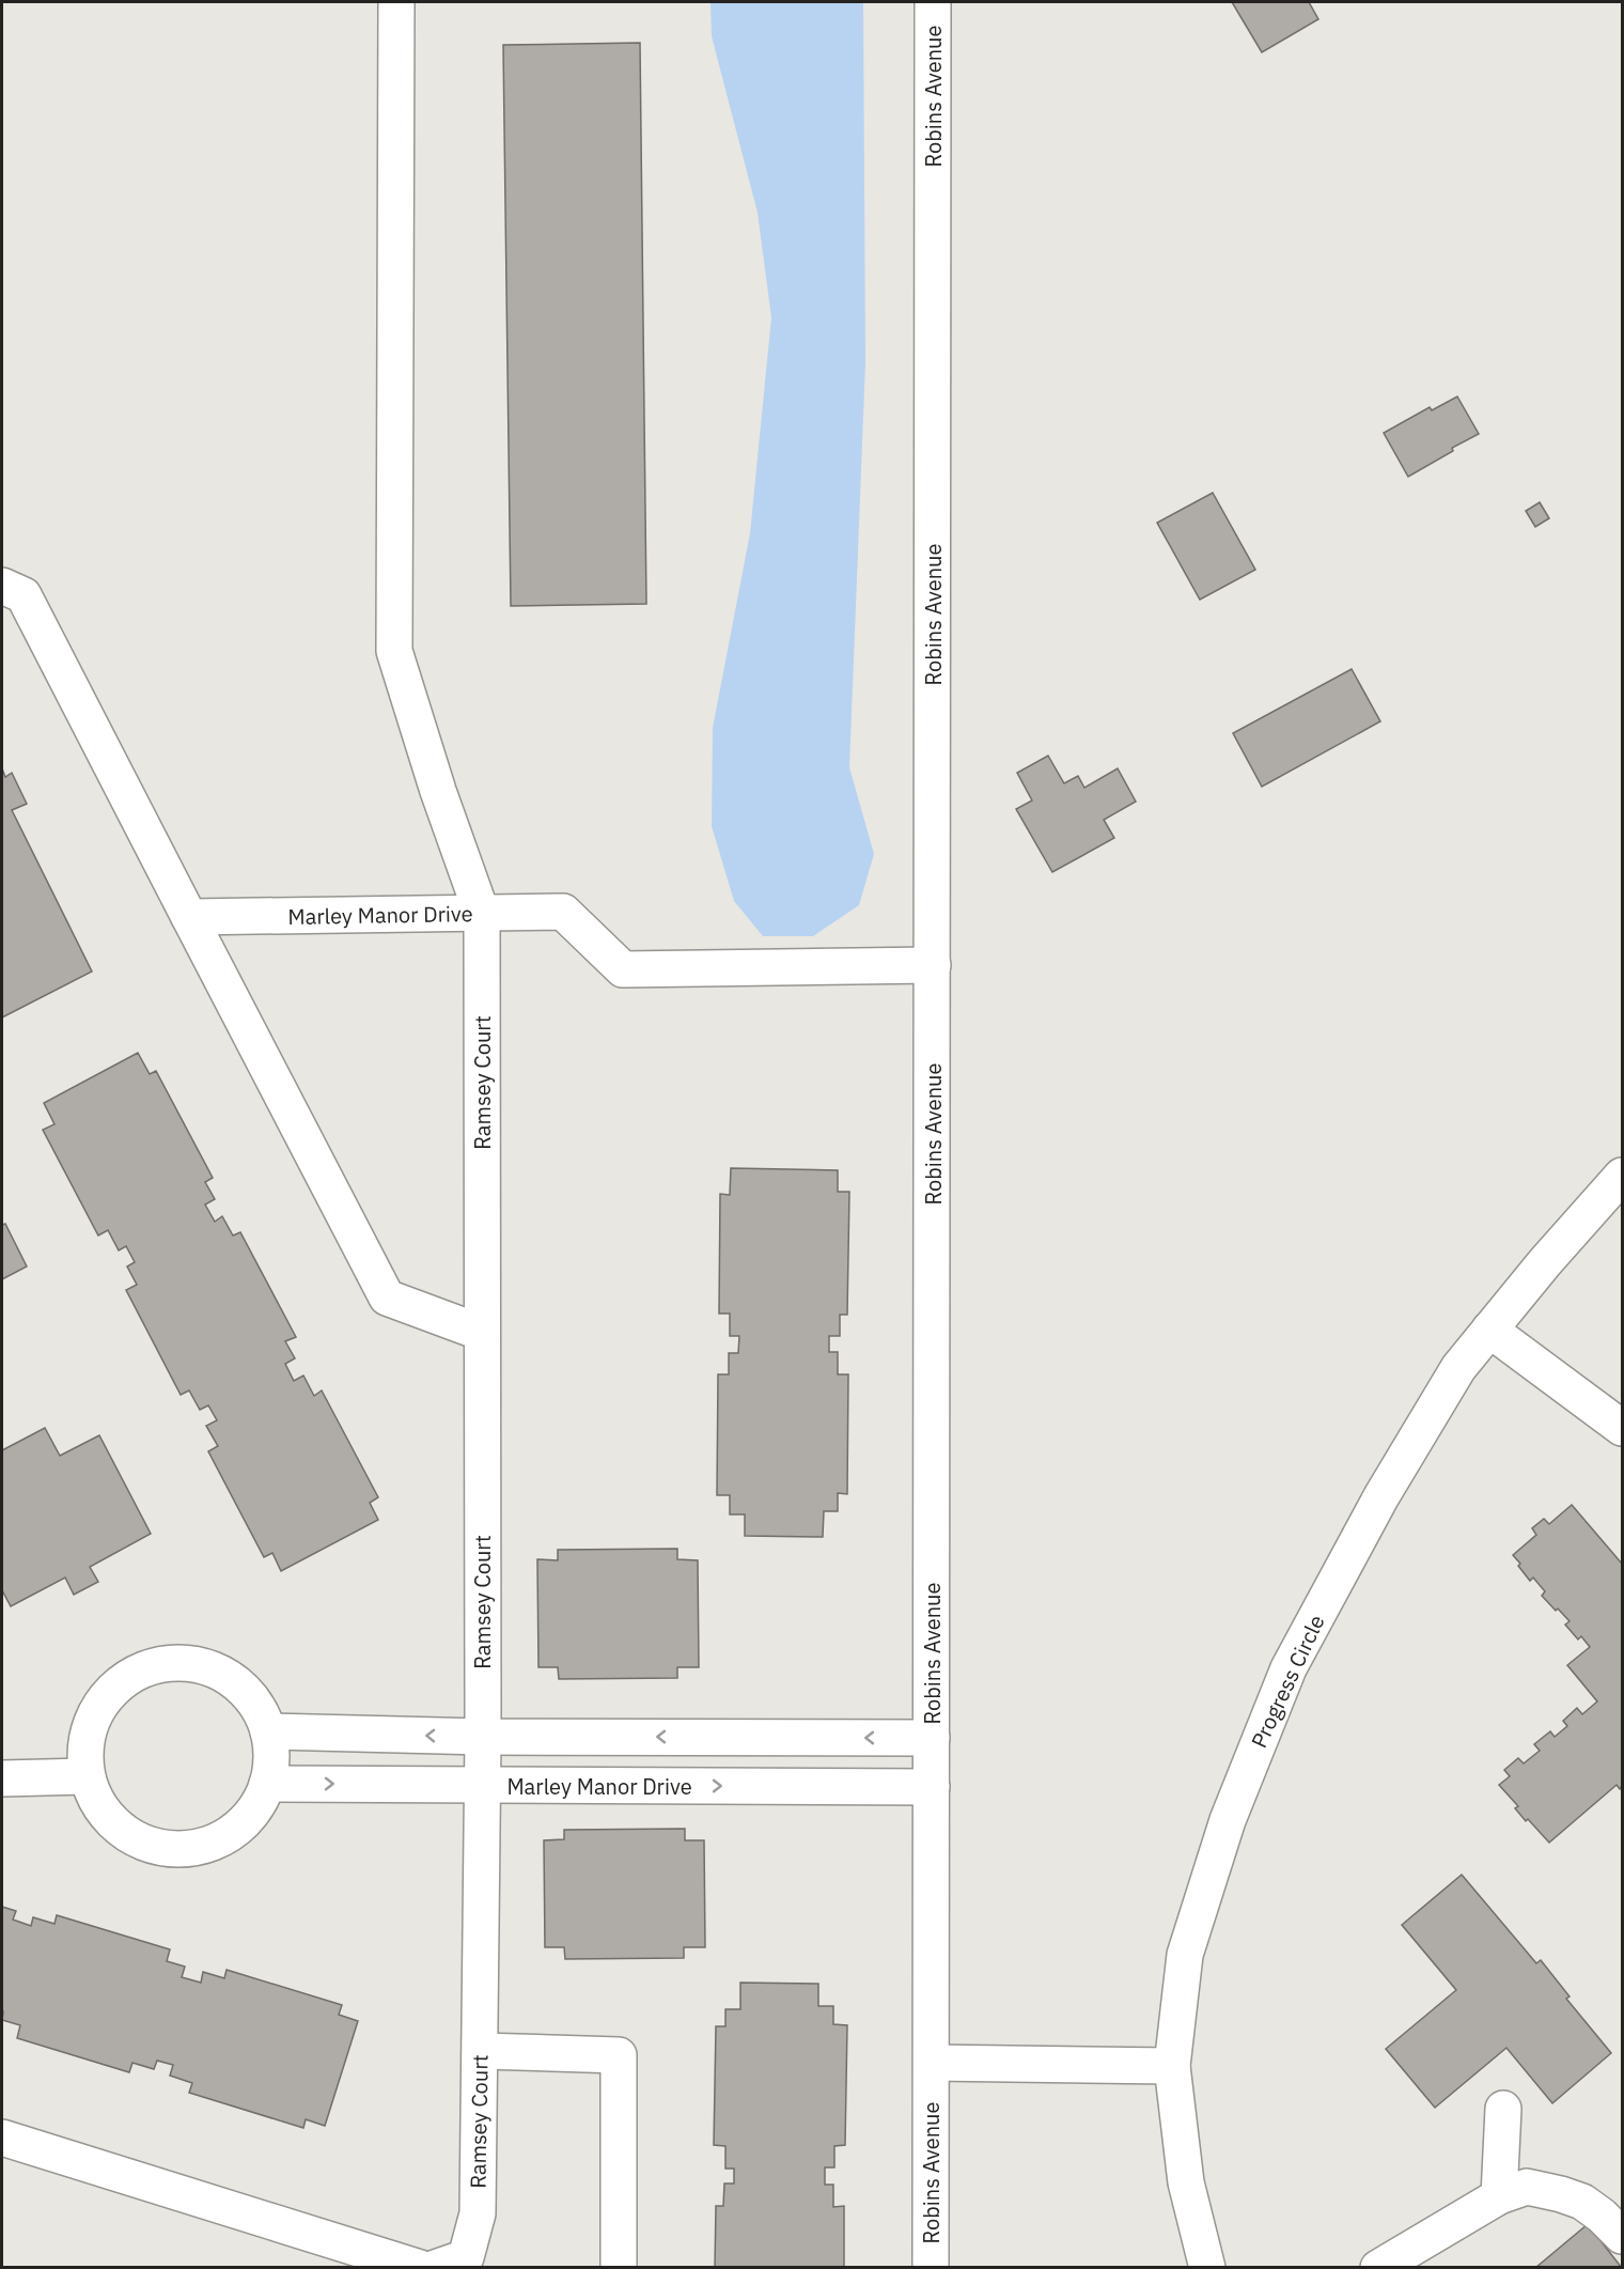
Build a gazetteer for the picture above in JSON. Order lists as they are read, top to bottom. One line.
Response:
{"streets":{"street":["Robins Avenue","Marley Manor Drive","Ramsey Court","Progress Circle"]},"crossings":[["Robins Avenue","Marley Manor Drive"],["Marley Manor Drive","Ramsey Court"]]}
